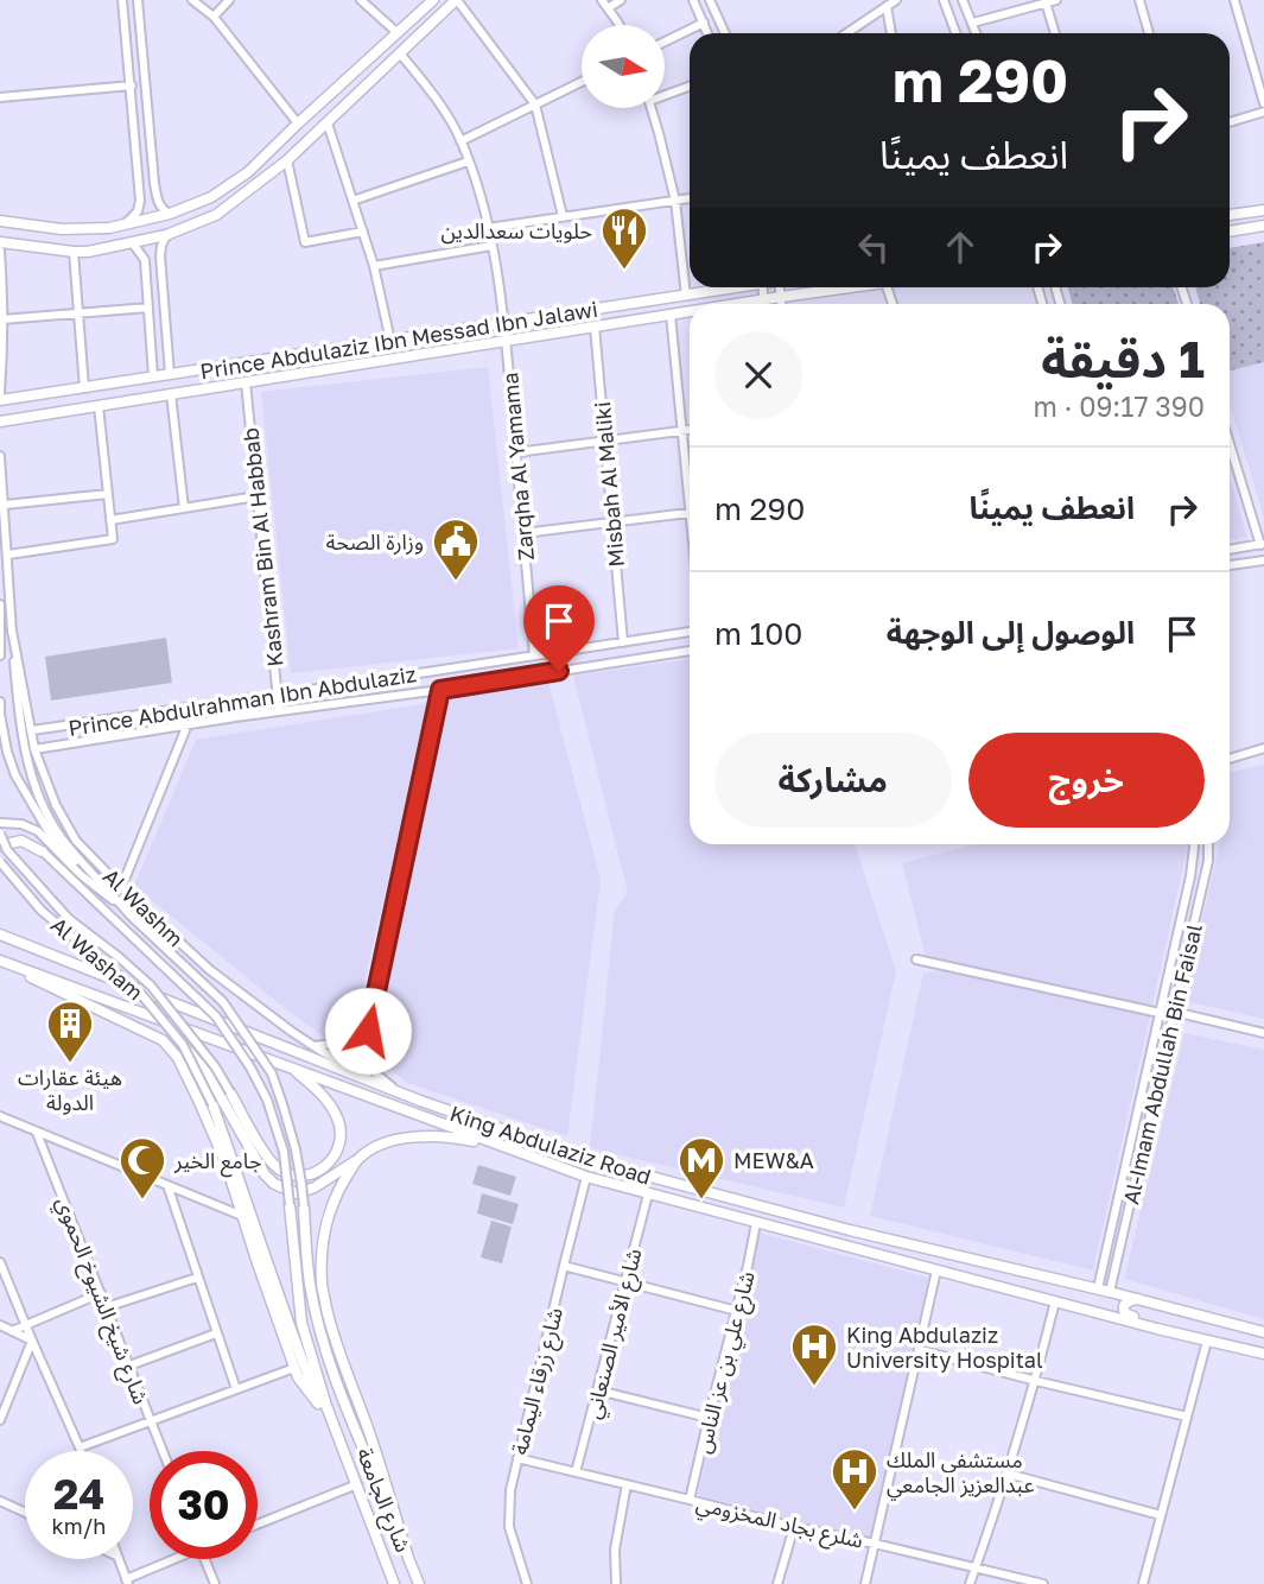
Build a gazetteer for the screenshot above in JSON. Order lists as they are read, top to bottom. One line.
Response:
{"streets":{"main road":["Prince Abdulaziz Ibn Messad Ibn Jalawi","King Abdulaziz Road","شارع الجامعة"],"street":["Zarqha Al Yamama","Misbah Al Maliki","Kashram Bin Al Habbab","Prince Abdulrahman Ibn Abdulaziz","Al Washm","Al Washam","Al-Imam Abdullah Bin Faisal","شارع شيخ الشيوخ الحموي","شارع الأمير الصنعاني","شارع علي بن عز الناس","شارع زرقاء اليمامة","شلرع بجاد المخزومي"]},"crossings":[["Prince Abdulaziz Ibn Messad Ibn Jalawi","Zarqha Al Yamama"],["Prince Abdulaziz Ibn Messad Ibn Jalawi","Misbah Al Maliki"],["Prince Abdulaziz Ibn Messad Ibn Jalawi","Kashram Bin Al Habbab"],["Zarqha Al Yamama","Prince Abdulrahman Ibn Abdulaziz"],["Misbah Al Maliki","Prince Abdulrahman Ibn Abdulaziz"],["Kashram Bin Al Habbab","Prince Abdulrahman Ibn Abdulaziz"],["Prince Abdulrahman Ibn Abdulaziz","Al Washm"],["Al Washm","King Abdulaziz Road"],["Al-Imam Abdullah Bin Faisal","King Abdulaziz Road"],["King Abdulaziz Road","شارع الأمير الصنعاني"],["King Abdulaziz Road","شارع علي بن عز الناس"],["King Abdulaziz Road","شارع زرقاء اليمامة"],["شارع الأمير الصنعاني","شلرع بجاد المخزومي"],["شارع علي بن عز الناس","شلرع بجاد المخزومي"],["شارع زرقاء اليمامة","شلرع بجاد المخزومي"]],"places":{"restaurant":["حلويات سعدالدين"],"public building":["وزارة الصحة"],"building":["هيئة عقارات الدولة"],"mosque":["جامع الخير"],"metro station":["MEW&A"],"hospital":["King Abdulaziz University Hospital","مستشفى الملك عبدالعزيز الجامعي"]},"north":"right","page":{"turn":["290 m","انعطف يمينًا"],"heading":["1 دقيقة","390 m · 09:17"],"list":[{"name":"انعطف يمينًا","value":"290 m"},{"name":"الوصول إلى الوجهة","value":"100 m"}],"buttons":["خروج","مشاركة"],"speed":"24 km/h","limit":"30"}}
